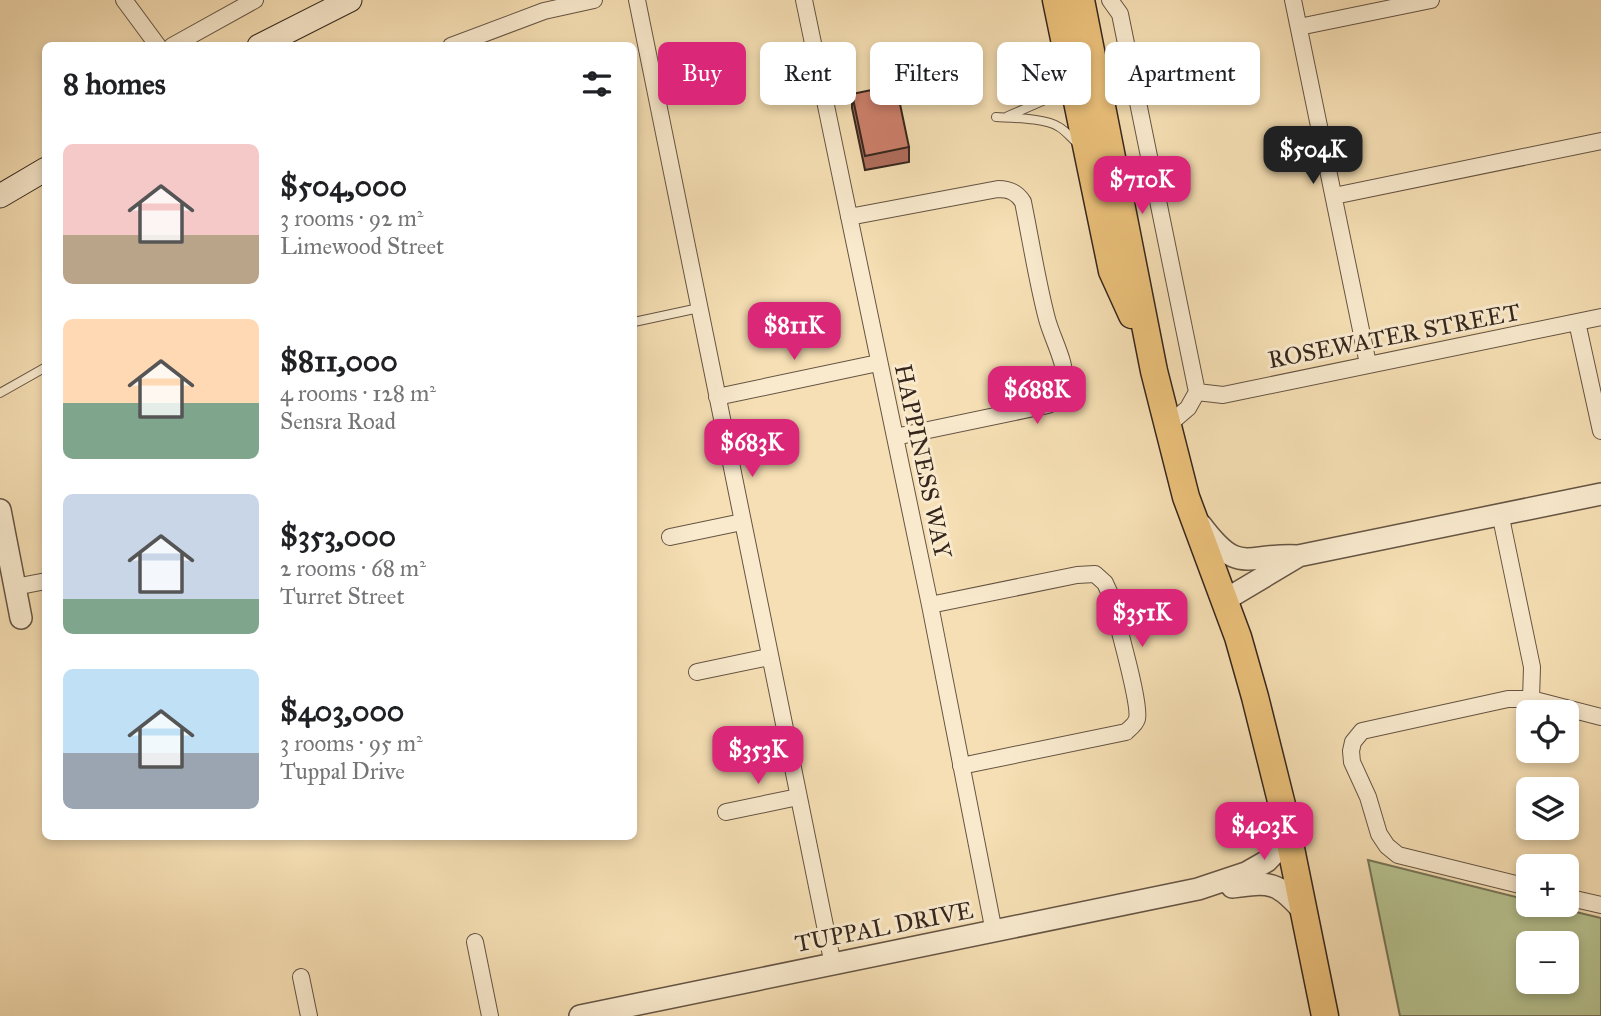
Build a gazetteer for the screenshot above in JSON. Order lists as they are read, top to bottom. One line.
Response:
{"streets":{"street":["ROSEWATER STREET","HAPPINESS WAY","TUPPAL DRIVE"]},"crossings":[["HAPPINESS WAY","TUPPAL DRIVE"]],"page":{"chip":["Buy","Rent","Filters","New","Apartment"],"heading":"8 homes","price":["$504K","$710K","$811K","$688K","$683K","$351K","$353K","$403K"],"list":[{"name":"$504,000","note":"3 rooms · 92 m² · Limewood Street"},{"name":"$811,000","note":"4 rooms · 128 m² · Sensra Road"},{"name":"$353,000","note":"2 rooms · 68 m² · Turret Street"},{"name":"$403,000","note":"3 rooms · 95 m² · Tuppal Drive"}],"map_buttons":["+","−"]}}
